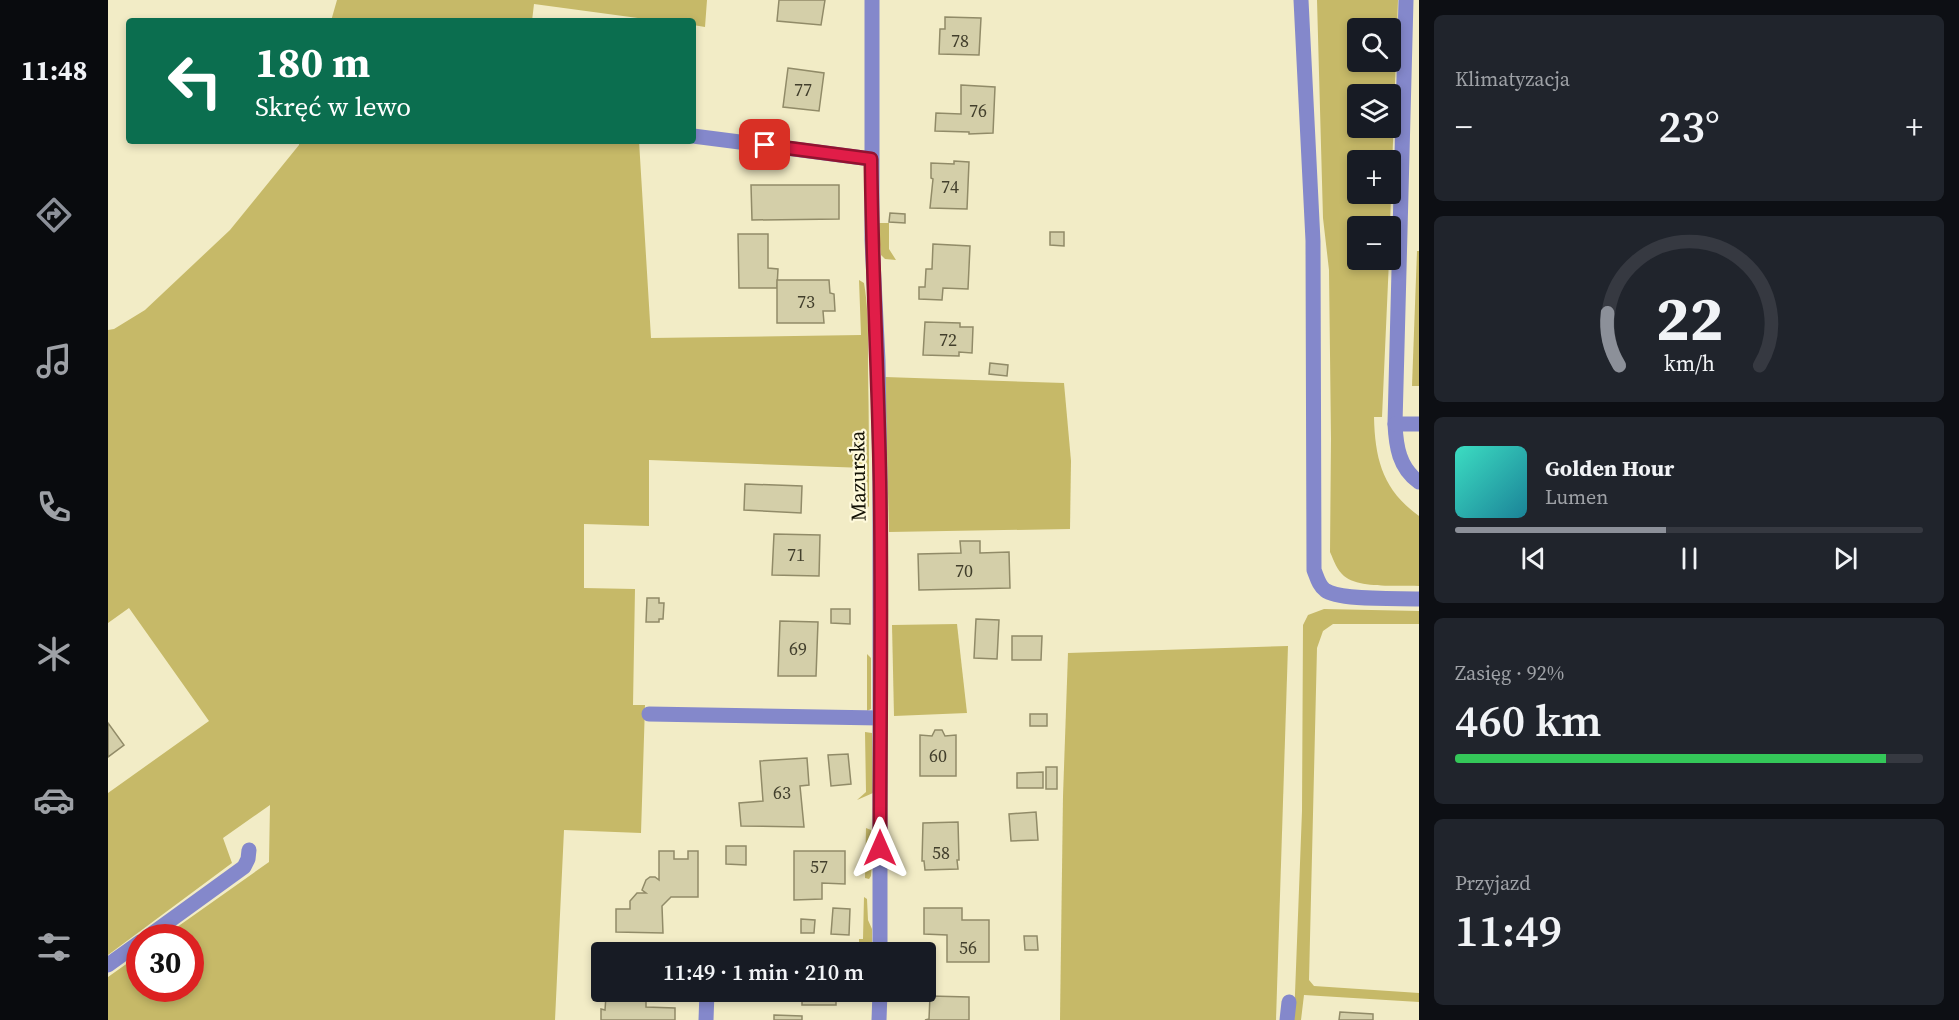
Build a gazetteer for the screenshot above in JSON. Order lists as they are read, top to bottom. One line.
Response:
{"streets":{"street":["Mazurska"]},"house_numbers":["78","77","76","74","73","72","71","70","69","60","63","58","57","56"],"page":{"tabs":"11:48","tile":["Klimatyzacja",["Zasięg · 92%","460 km"],["Przyjazd","11:49"]],"map_buttons":["+","−"],"turn":["180 m","Skręć w lewo"],"heat":["−","23°","+"],"song":["Golden Hour","Lumen"],"limit":"30","trip":"11:49 · 1 min · 210 m","gauge":["22","km/h"]}}
